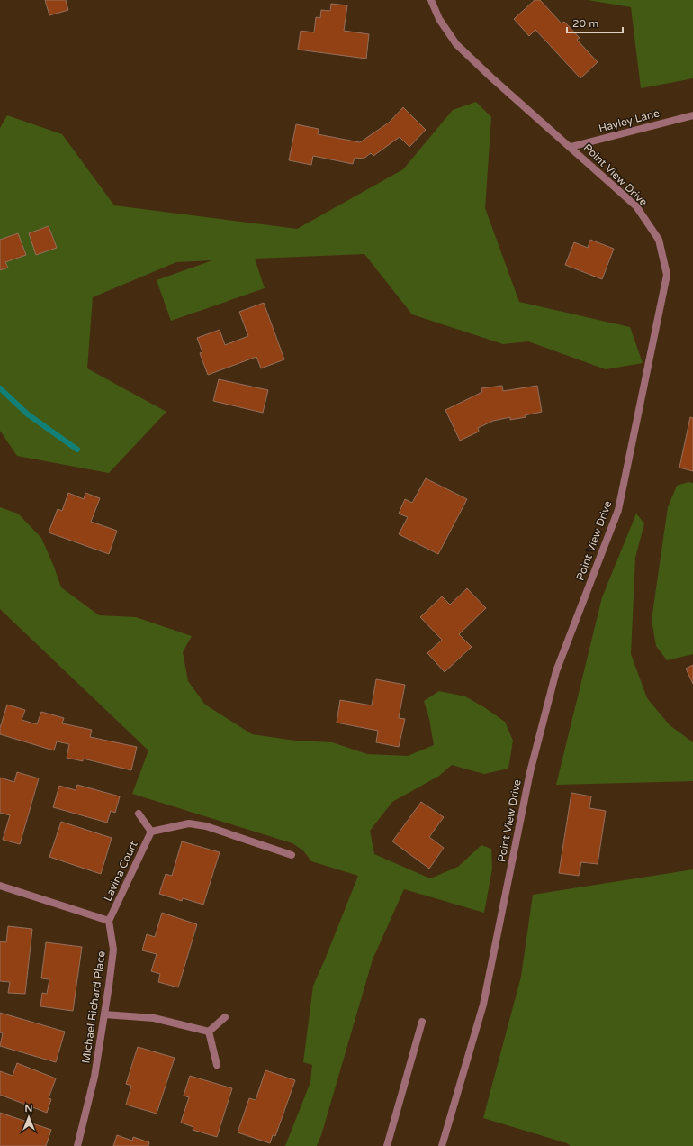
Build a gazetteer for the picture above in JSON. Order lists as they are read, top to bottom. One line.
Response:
{"streets":{"street":["Hayley Lane","Point View Drive","Lavina Court","Michael Richard Place"]},"crossings":[["Hayley Lane","Point View Drive"],["Lavina Court","Michael Richard Place"]],"scale_bar":"20 m","north":"top"}
